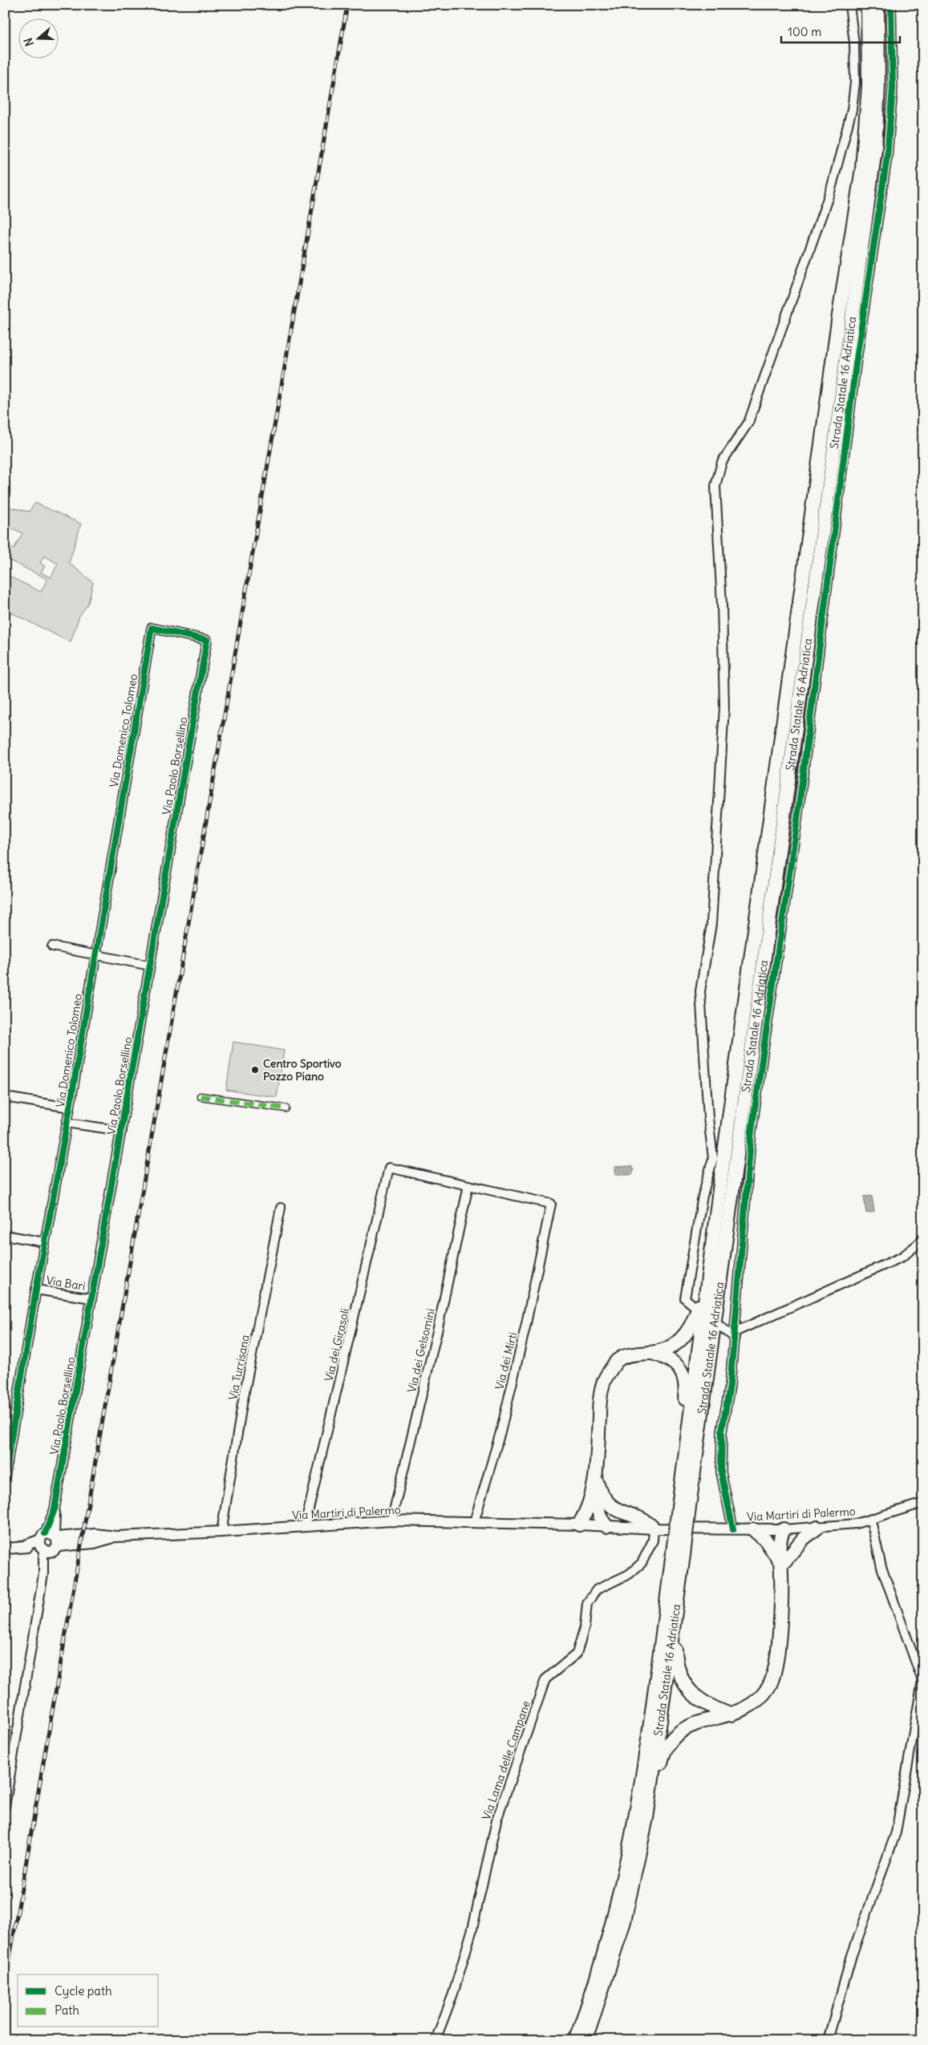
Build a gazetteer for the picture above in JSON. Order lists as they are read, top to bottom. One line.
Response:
{"streets":{"highway":["Strada Statale 16 Adriatica"],"street":["Via Domenico Tolomeo","Via Paolo Borsellino","Via Bari","Via dei Girasoli","Via dei Gelsomini","Via dei Mirti","Via Turrisana","Via Martiri di Palermo","Via Lama delle Campane"]},"crossings":[["Via Domenico Tolomeo","Via Paolo Borsellino"],["Via Domenico Tolomeo","Via Bari"],["Via Paolo Borsellino","Via Bari"],["Via Paolo Borsellino","Via Martiri di Palermo"],["Via dei Girasoli","Via dei Gelsomini"],["Via dei Girasoli","Via dei Mirti"],["Via dei Girasoli","Via Martiri di Palermo"],["Via dei Gelsomini","Via dei Mirti"],["Via dei Gelsomini","Via Martiri di Palermo"],["Via dei Mirti","Via Martiri di Palermo"],["Via Turrisana","Via Martiri di Palermo"],["Via Martiri di Palermo","Via Lama delle Campane"]],"places":["Centro Sportivo Pozzo Piano"],"legend":["Cycle path","Path"],"scale_bar":"100 m","north":"left"}
